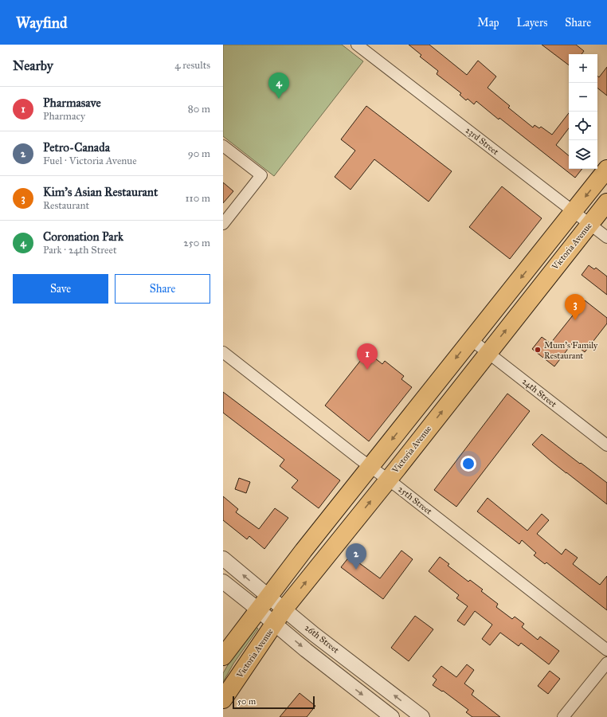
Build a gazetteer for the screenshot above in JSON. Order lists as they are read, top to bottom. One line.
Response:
{"streets":{"main road":["Victoria Avenue"],"street":["23rd Street","24th Street","25th Street","26th Street"]},"crossings":[["23rd Street","Victoria Avenue"],["Victoria Avenue","24th Street"],["Victoria Avenue","25th Street"],["Victoria Avenue","26th Street"]],"places":["Mum's Family Restaurant"],"scale_bar":"50 m","page":{"header":"Wayfind","nav":["Map","Layers","Share"],"heading":["Nearby","4 results"],"map_buttons":["+","−"],"pins":["4","3","1","2"],"list":[{"mark":"1","name":"Pharmasave","note":"Pharmacy","value":"80 m"},{"mark":"2","name":"Petro-Canada","note":"Fuel · Victoria Avenue","value":"90 m"},{"mark":"3","name":"Kim's Asian Restaurant","note":"Restaurant","value":"110 m"},{"mark":"4","name":"Coronation Park","note":"Park · 24th Street","value":"250 m"}],"buttons":["Save","Share"],"scale":"50 m"}}
